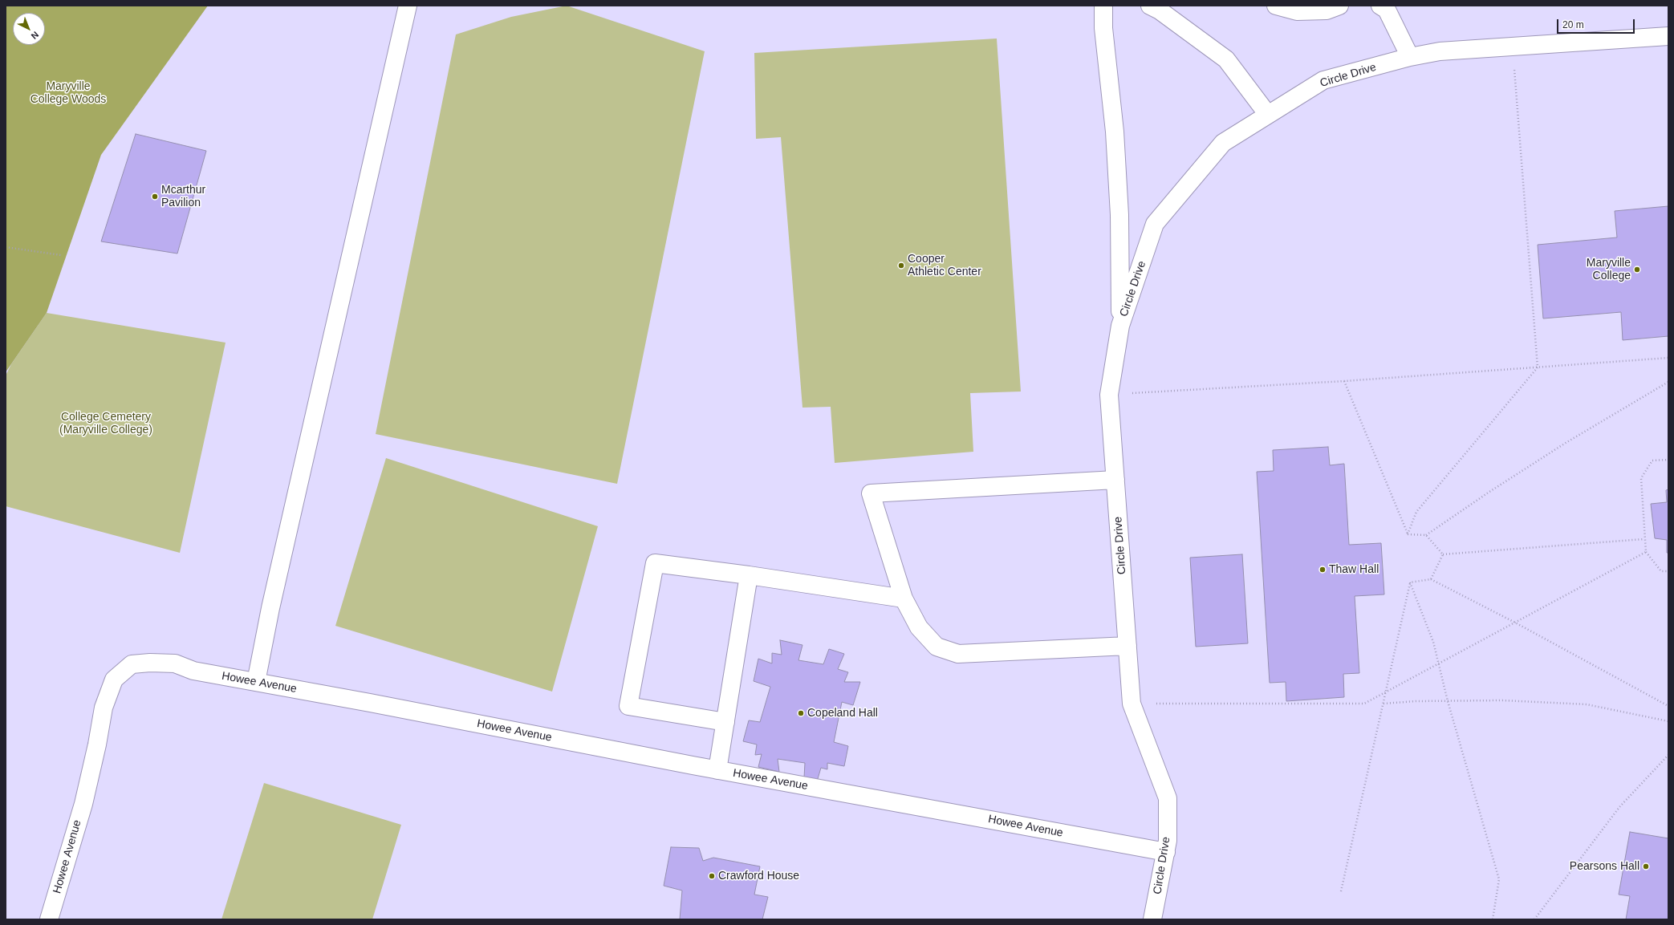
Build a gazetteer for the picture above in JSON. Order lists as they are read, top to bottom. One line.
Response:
{"streets":{"street":["Circle Drive","Howee Avenue"]},"crossings":[["Circle Drive","Howee Avenue"]],"parks":["Maryville College Woods","College Cemetery (Maryville College)"],"places":["Mcarthur Pavilion","Cooper Athletic Center","Maryville College","Thaw Hall","Copeland Hall","Pearsons Hall","Crawford House"],"scale_bar":"20 m","north":"bottom right"}
